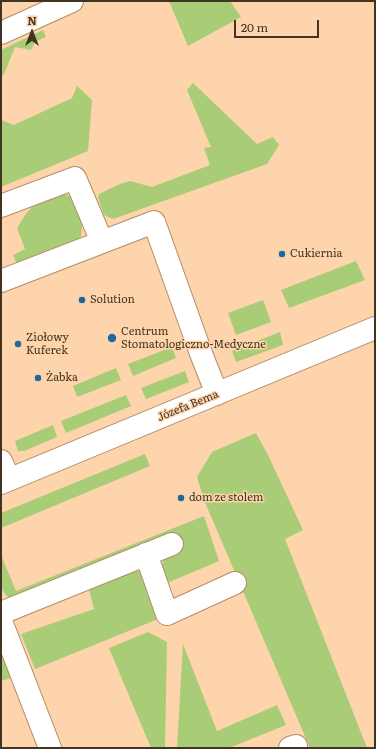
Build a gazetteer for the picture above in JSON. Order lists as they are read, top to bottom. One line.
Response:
{"streets":{"street":["Józefa Bema"]},"places":["Cukiernia","Solution","Centrum Stomatologiczno-Medyczne","Ziołowy Kuferek","Żabka","dom ze stolem"],"scale_bar":"20 m","north":"top"}
